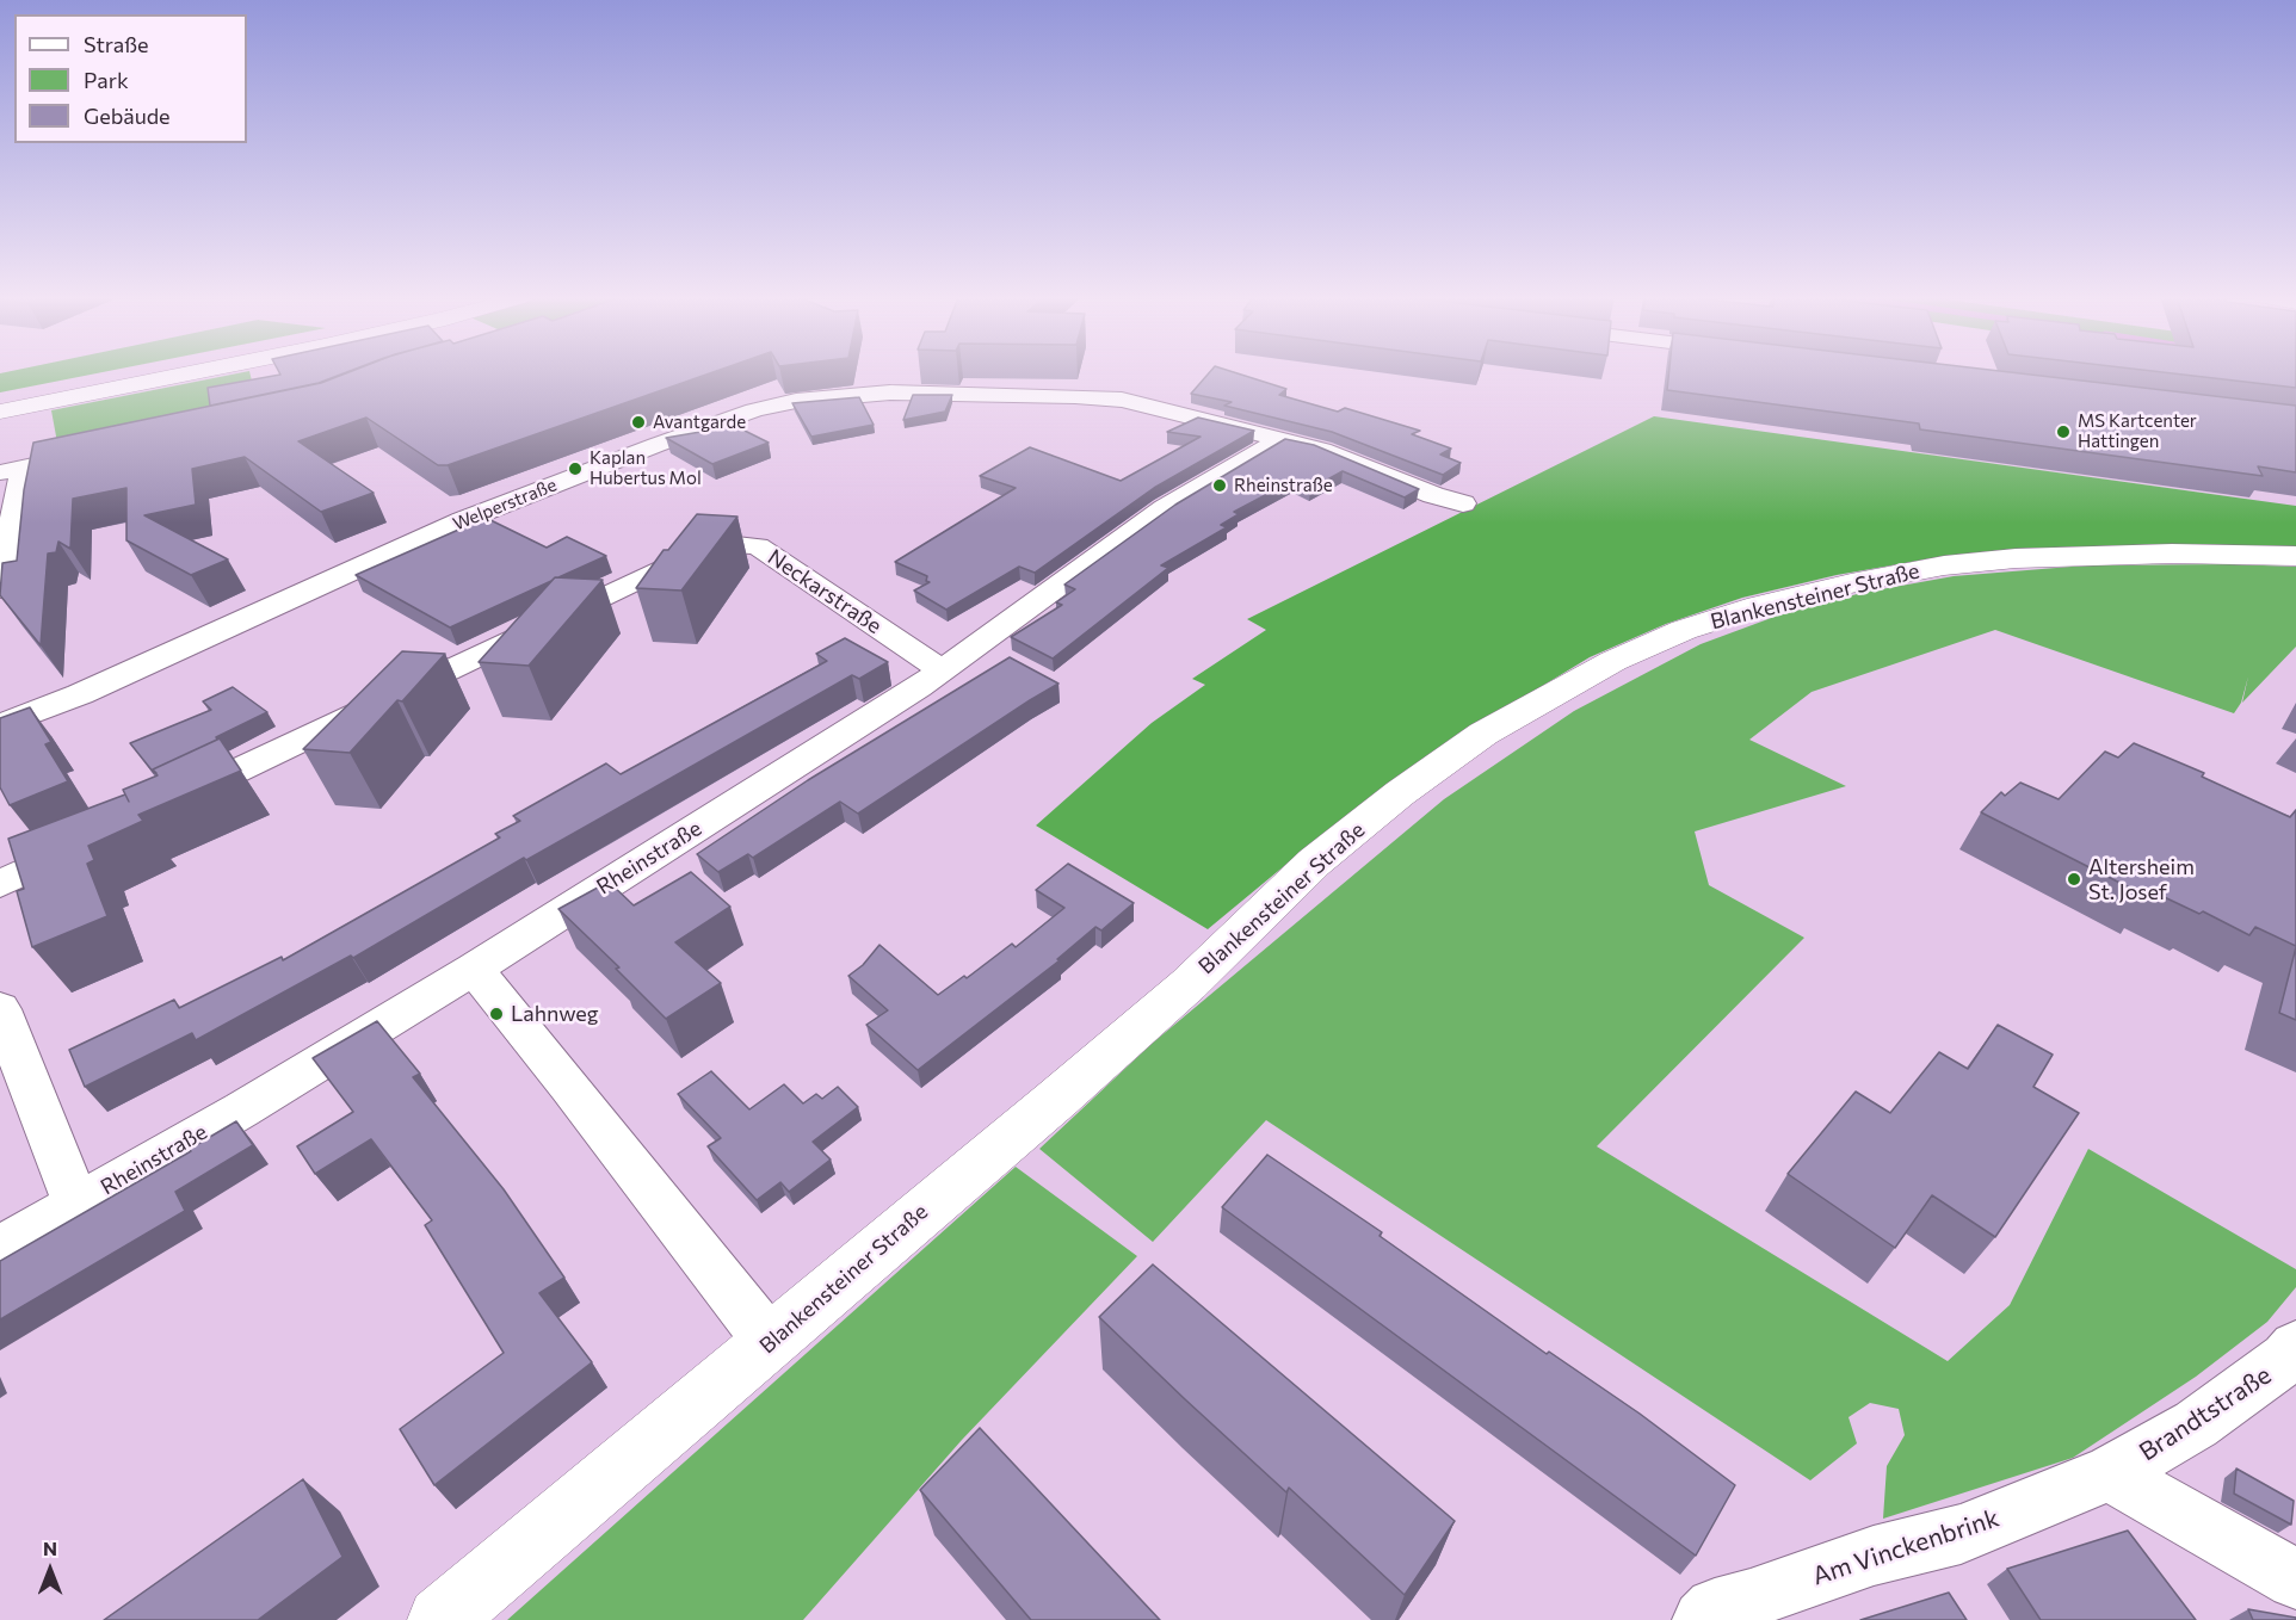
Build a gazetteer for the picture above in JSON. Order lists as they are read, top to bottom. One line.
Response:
{"streets":{"main road":["Blankensteiner Straße"],"street":["Welperstraße","Neckarstraße","Rheinstraße","Brandtstraße","Am Vinckenbrink"]},"crossings":[["Welperstraße","Rheinstraße"],["Neckarstraße","Rheinstraße"],["Brandtstraße","Am Vinckenbrink"]],"places":["Avantgarde","MS Kartcenter Hattingen","Kaplan Hubertus Mol","Rheinstraße","Altersheim St. Josef","Lahnweg"],"legend":["Straße","Park","Gebäude"],"north":"top"}
